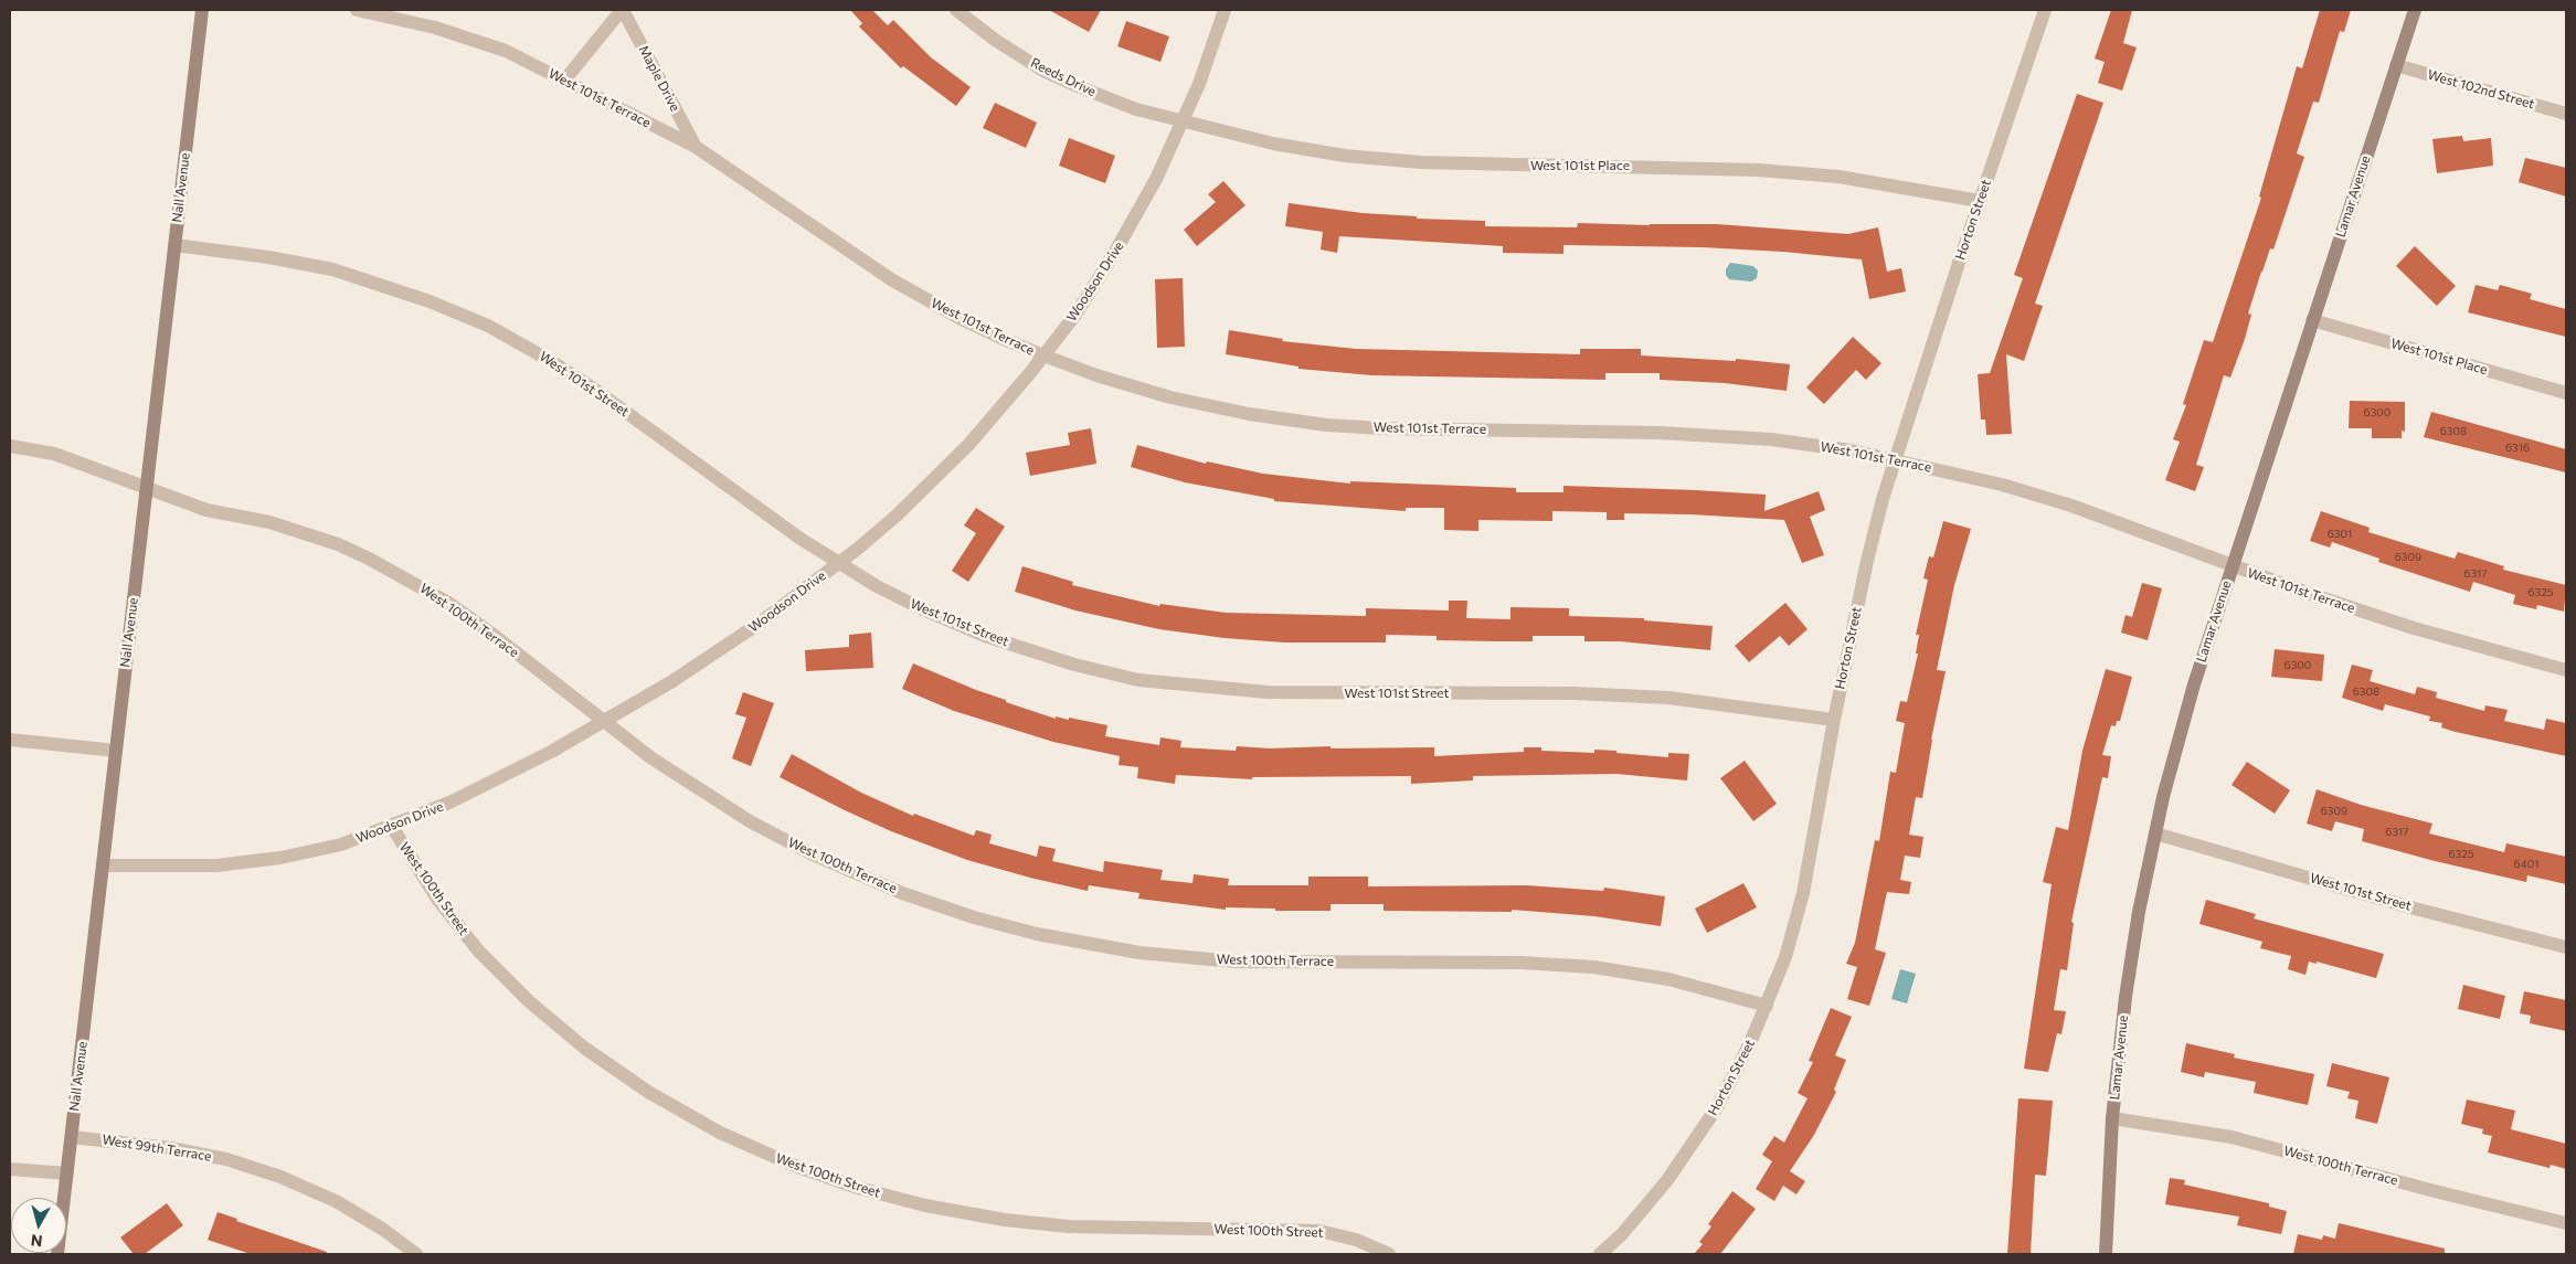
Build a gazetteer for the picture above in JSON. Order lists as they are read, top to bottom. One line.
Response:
{"streets":{"street":["Reeds Drive","Maple Drive","West 102nd Street","West 101st Terrace","West 101st Place","Nall Avenue","Lamar Avenue","Horton Street","Woodson Drive","West 101st Street","West 100th Terrace","West 100th Street","West 99th Terrace"]},"crossings":[["Reeds Drive","West 101st Place"],["Reeds Drive","Woodson Drive"],["Maple Drive","West 101st Terrace"],["West 102nd Street","Lamar Avenue"],["West 101st Terrace","Lamar Avenue"],["West 101st Terrace","Horton Street"],["West 101st Terrace","Woodson Drive"],["West 101st Place","Lamar Avenue"],["West 101st Place","Horton Street"],["West 101st Place","Woodson Drive"],["Nall Avenue","Woodson Drive"],["Nall Avenue","West 101st Street"],["Nall Avenue","West 100th Terrace"],["Nall Avenue","West 99th Terrace"],["Lamar Avenue","West 101st Street"],["Lamar Avenue","West 100th Terrace"],["Horton Street","West 101st Street"],["Horton Street","West 100th Terrace"],["Woodson Drive","West 101st Street"],["Woodson Drive","West 100th Terrace"],["Woodson Drive","West 100th Street"]],"house_numbers":["6300","6308","6316","6301","6309","6317","6325","6300","6308","6309","6317","6325","6401"],"north":"bottom"}
